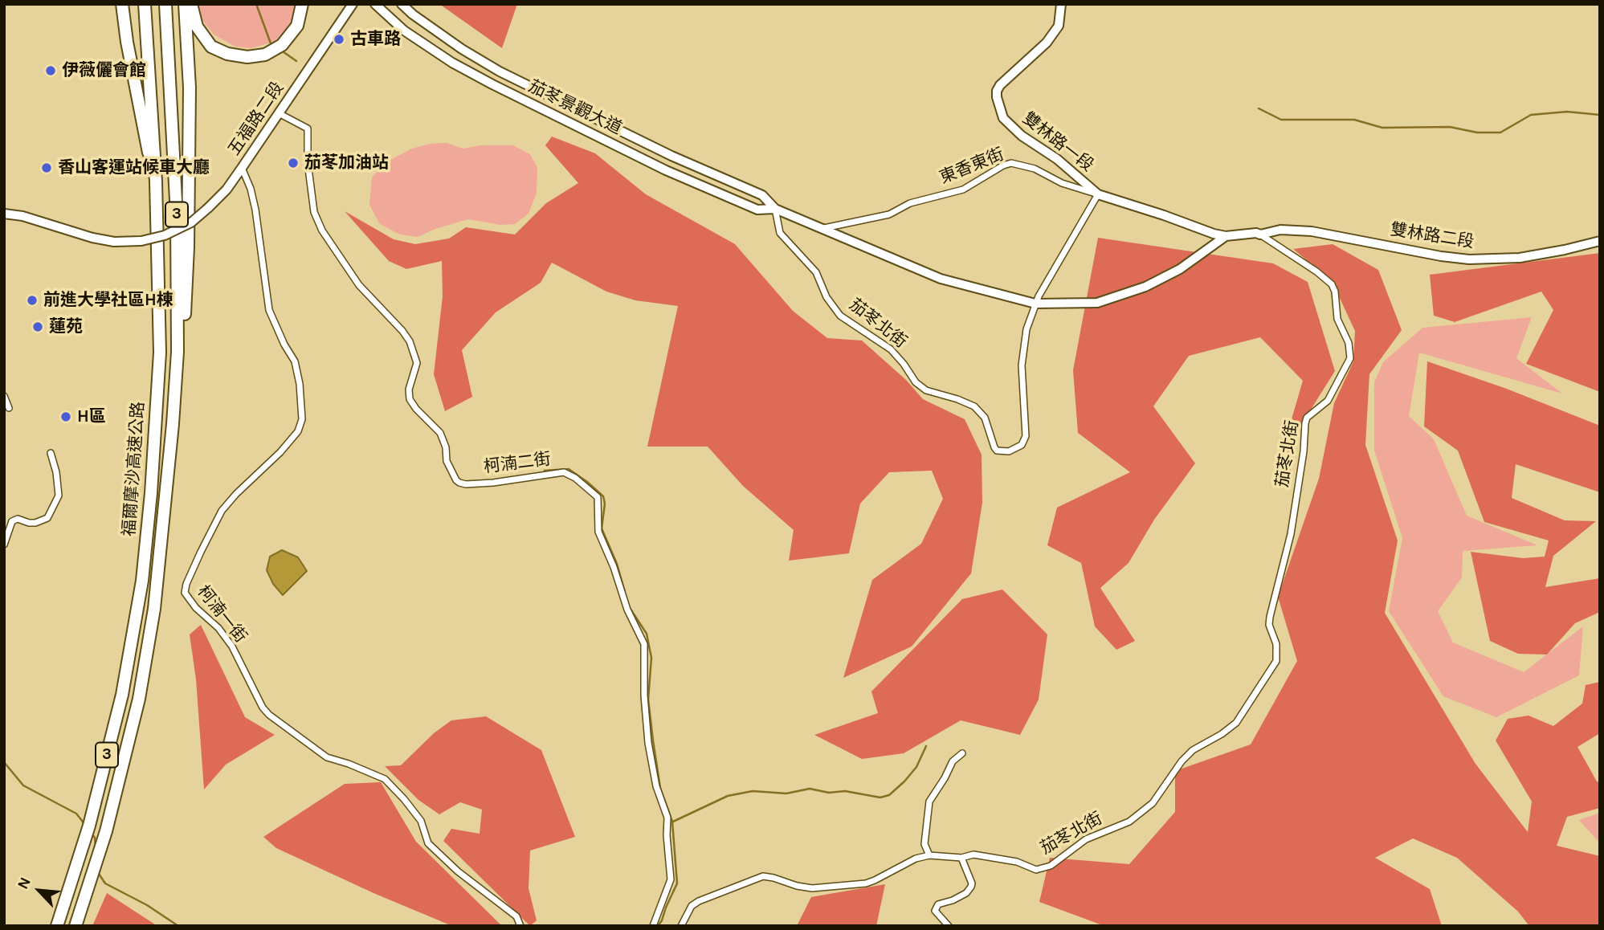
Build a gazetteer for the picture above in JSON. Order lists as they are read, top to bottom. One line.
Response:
{"streets":{"highway":["3","福爾摩沙高速公路"],"street":["茄苳景觀大道","五福路二段","雙林路一段","東香東街","雙林路二段","茄苳北街","柯湳二街","柯湳一街"]},"crossings":[["茄苳景觀大道","東香東街"],["茄苳景觀大道","茄苳北街"],["五福路二段","柯湳二街"],["五福路二段","柯湳一街"],["雙林路一段","東香東街"],["雙林路一段","茄苳北街"],["東香東街","茄苳北街"],["雙林路二段","茄苳北街"]],"places":["古車路","伊薇儷會館","茄苳加油站","香山客運站候車大廳","前進大學社區H棟","蓮苑","H區"],"north":"top left"}
